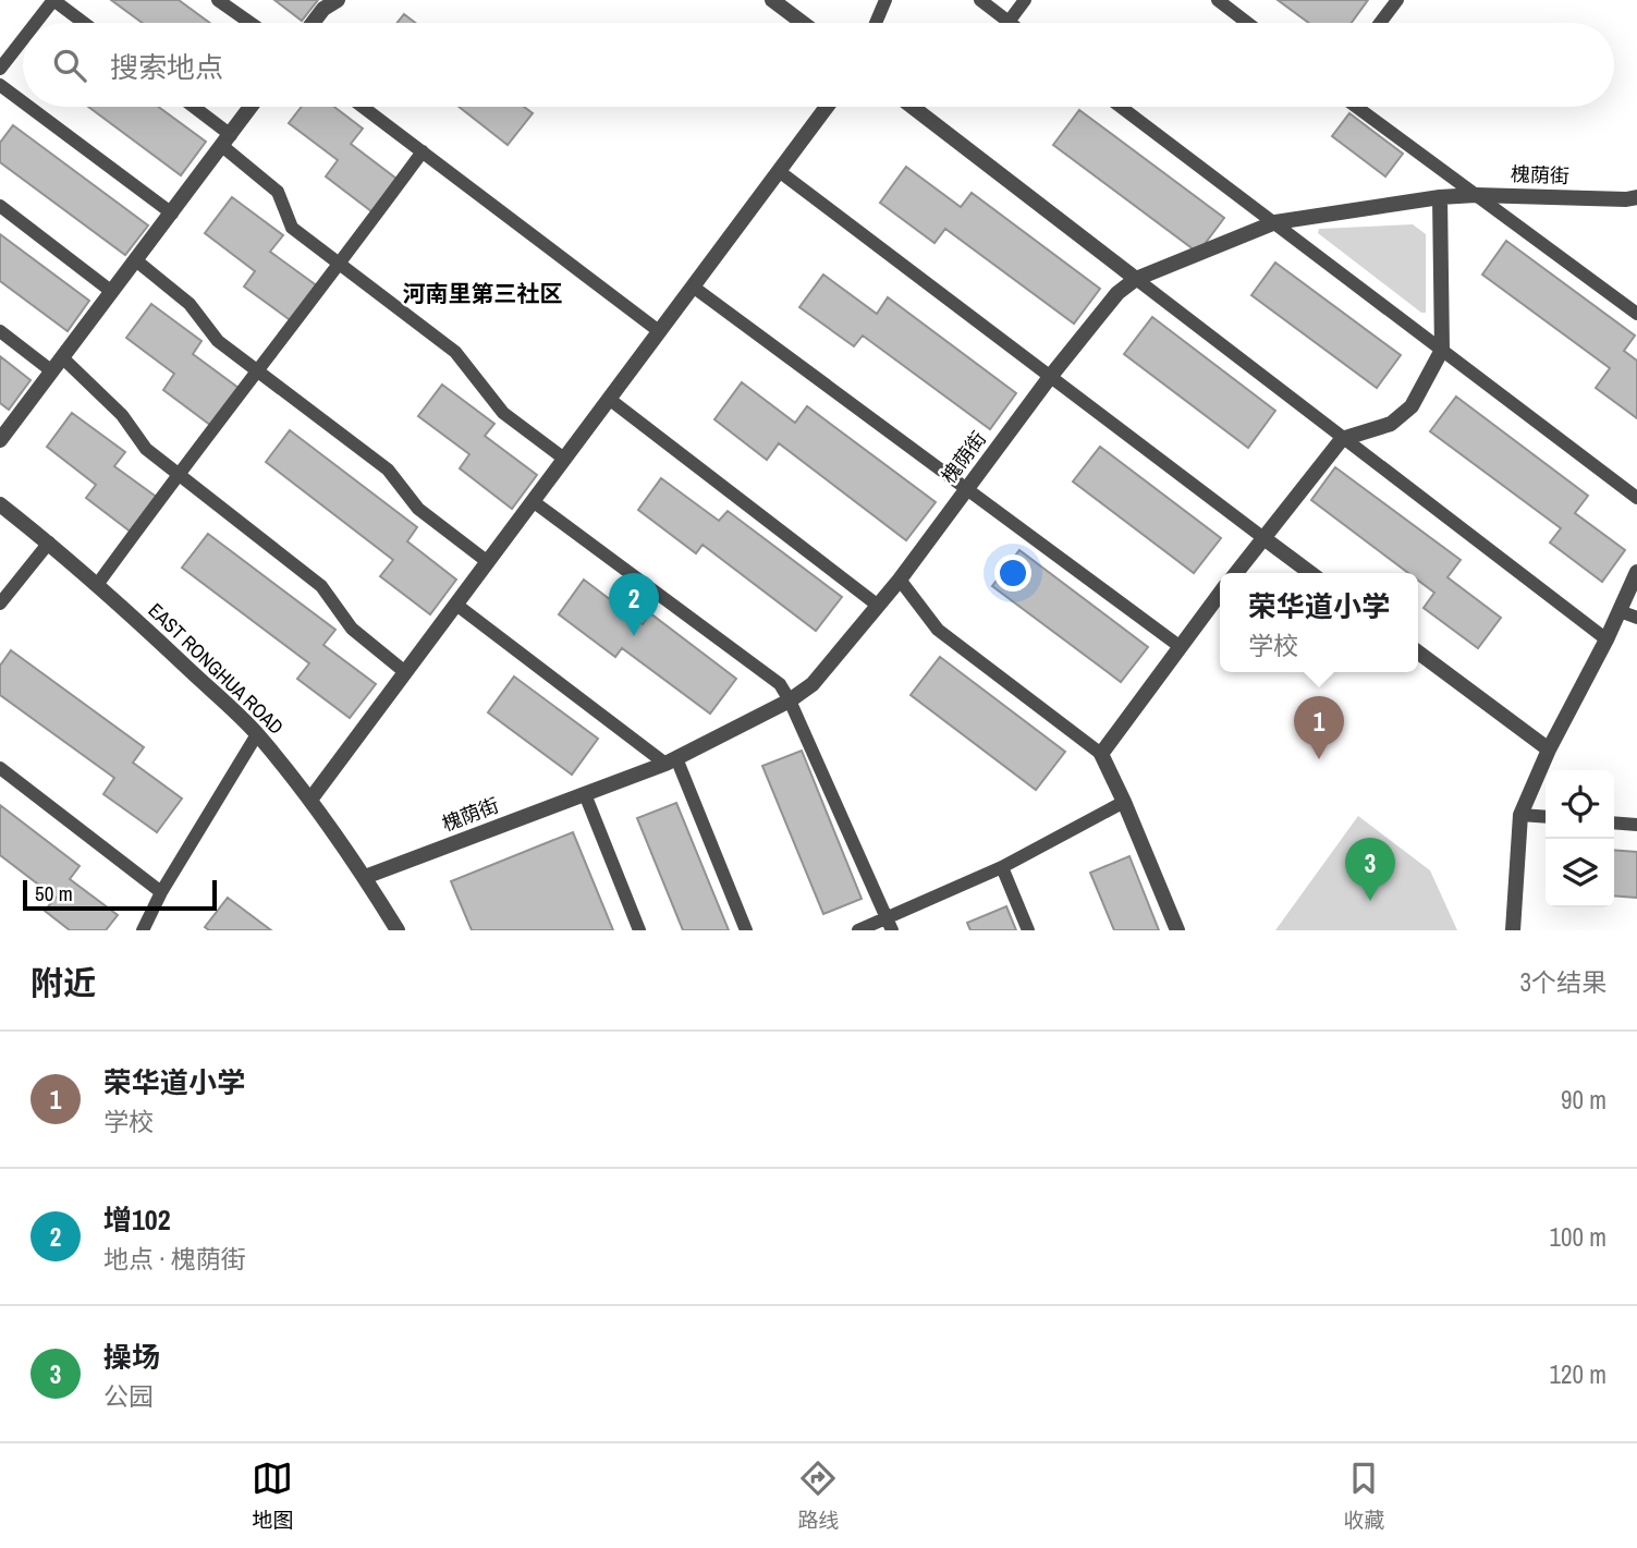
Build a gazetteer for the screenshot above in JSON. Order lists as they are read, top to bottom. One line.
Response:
{"streets":{"street":["槐荫街","EAST RONGHUA ROAD"]},"crossings":[["槐荫街","EAST RONGHUA ROAD"]],"districts":["河南里第三社区"],"scale_bar":"50 m","page":{"search":"搜索地点","popup":["荣华道小学","学校"],"pins":["2","1","3"],"scale":"50 m","heading":["附近","3个结果"],"list":[{"mark":"1","name":"荣华道小学","note":"学校","value":"90 m"},{"mark":"2","name":"增102","note":"地点 · 槐荫街","value":"100 m"},{"mark":"3","name":"操场","note":"公园","value":"120 m"}],"nav":["地图","路线","收藏"]}}
